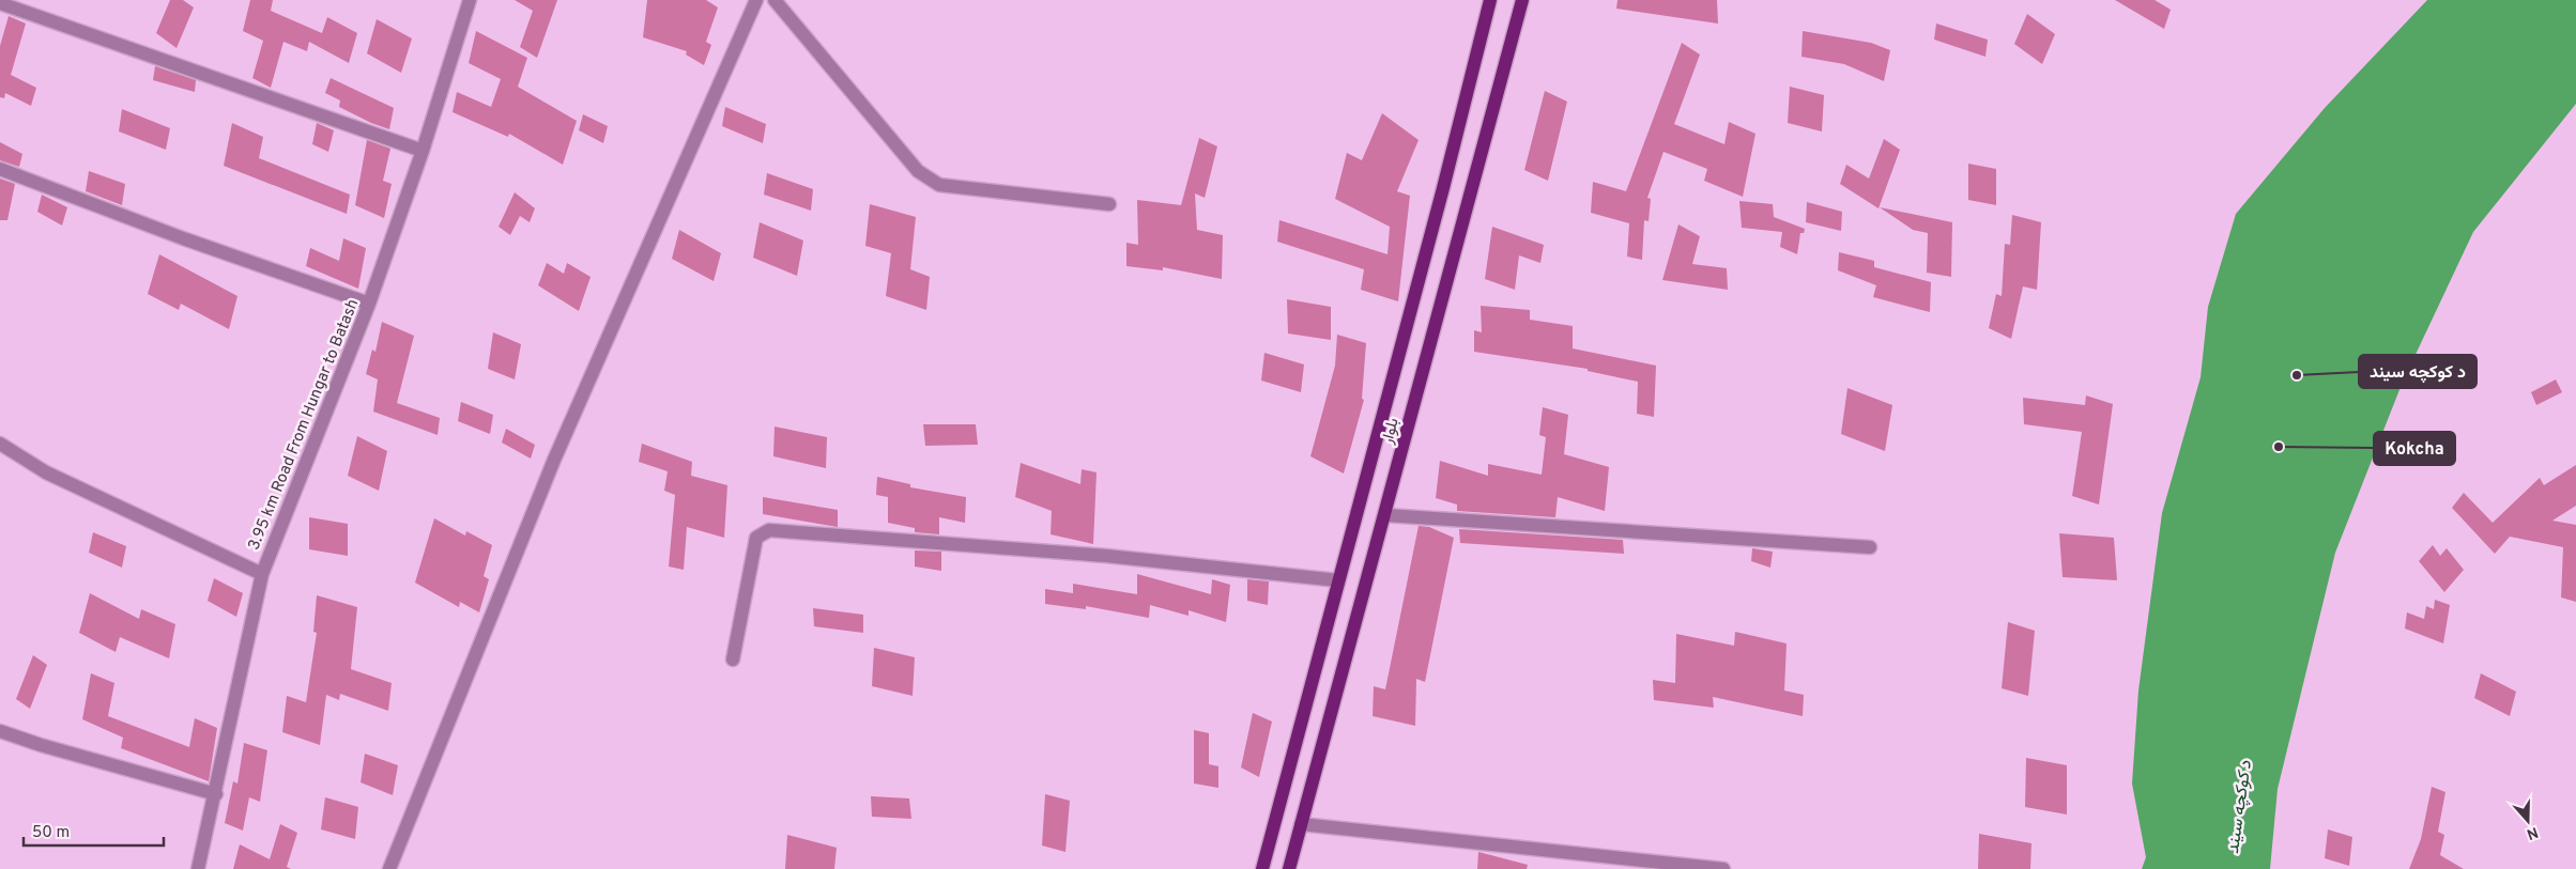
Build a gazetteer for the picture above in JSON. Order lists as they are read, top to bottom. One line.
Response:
{"streets":{"main road":["بلوار"],"street":["3.95 km Road From Hungar to Batash"]},"water":["د کوکچه سیند"],"places":["د کوکچه سیند","Kokcha"],"scale_bar":"50 m","north":"bottom"}
